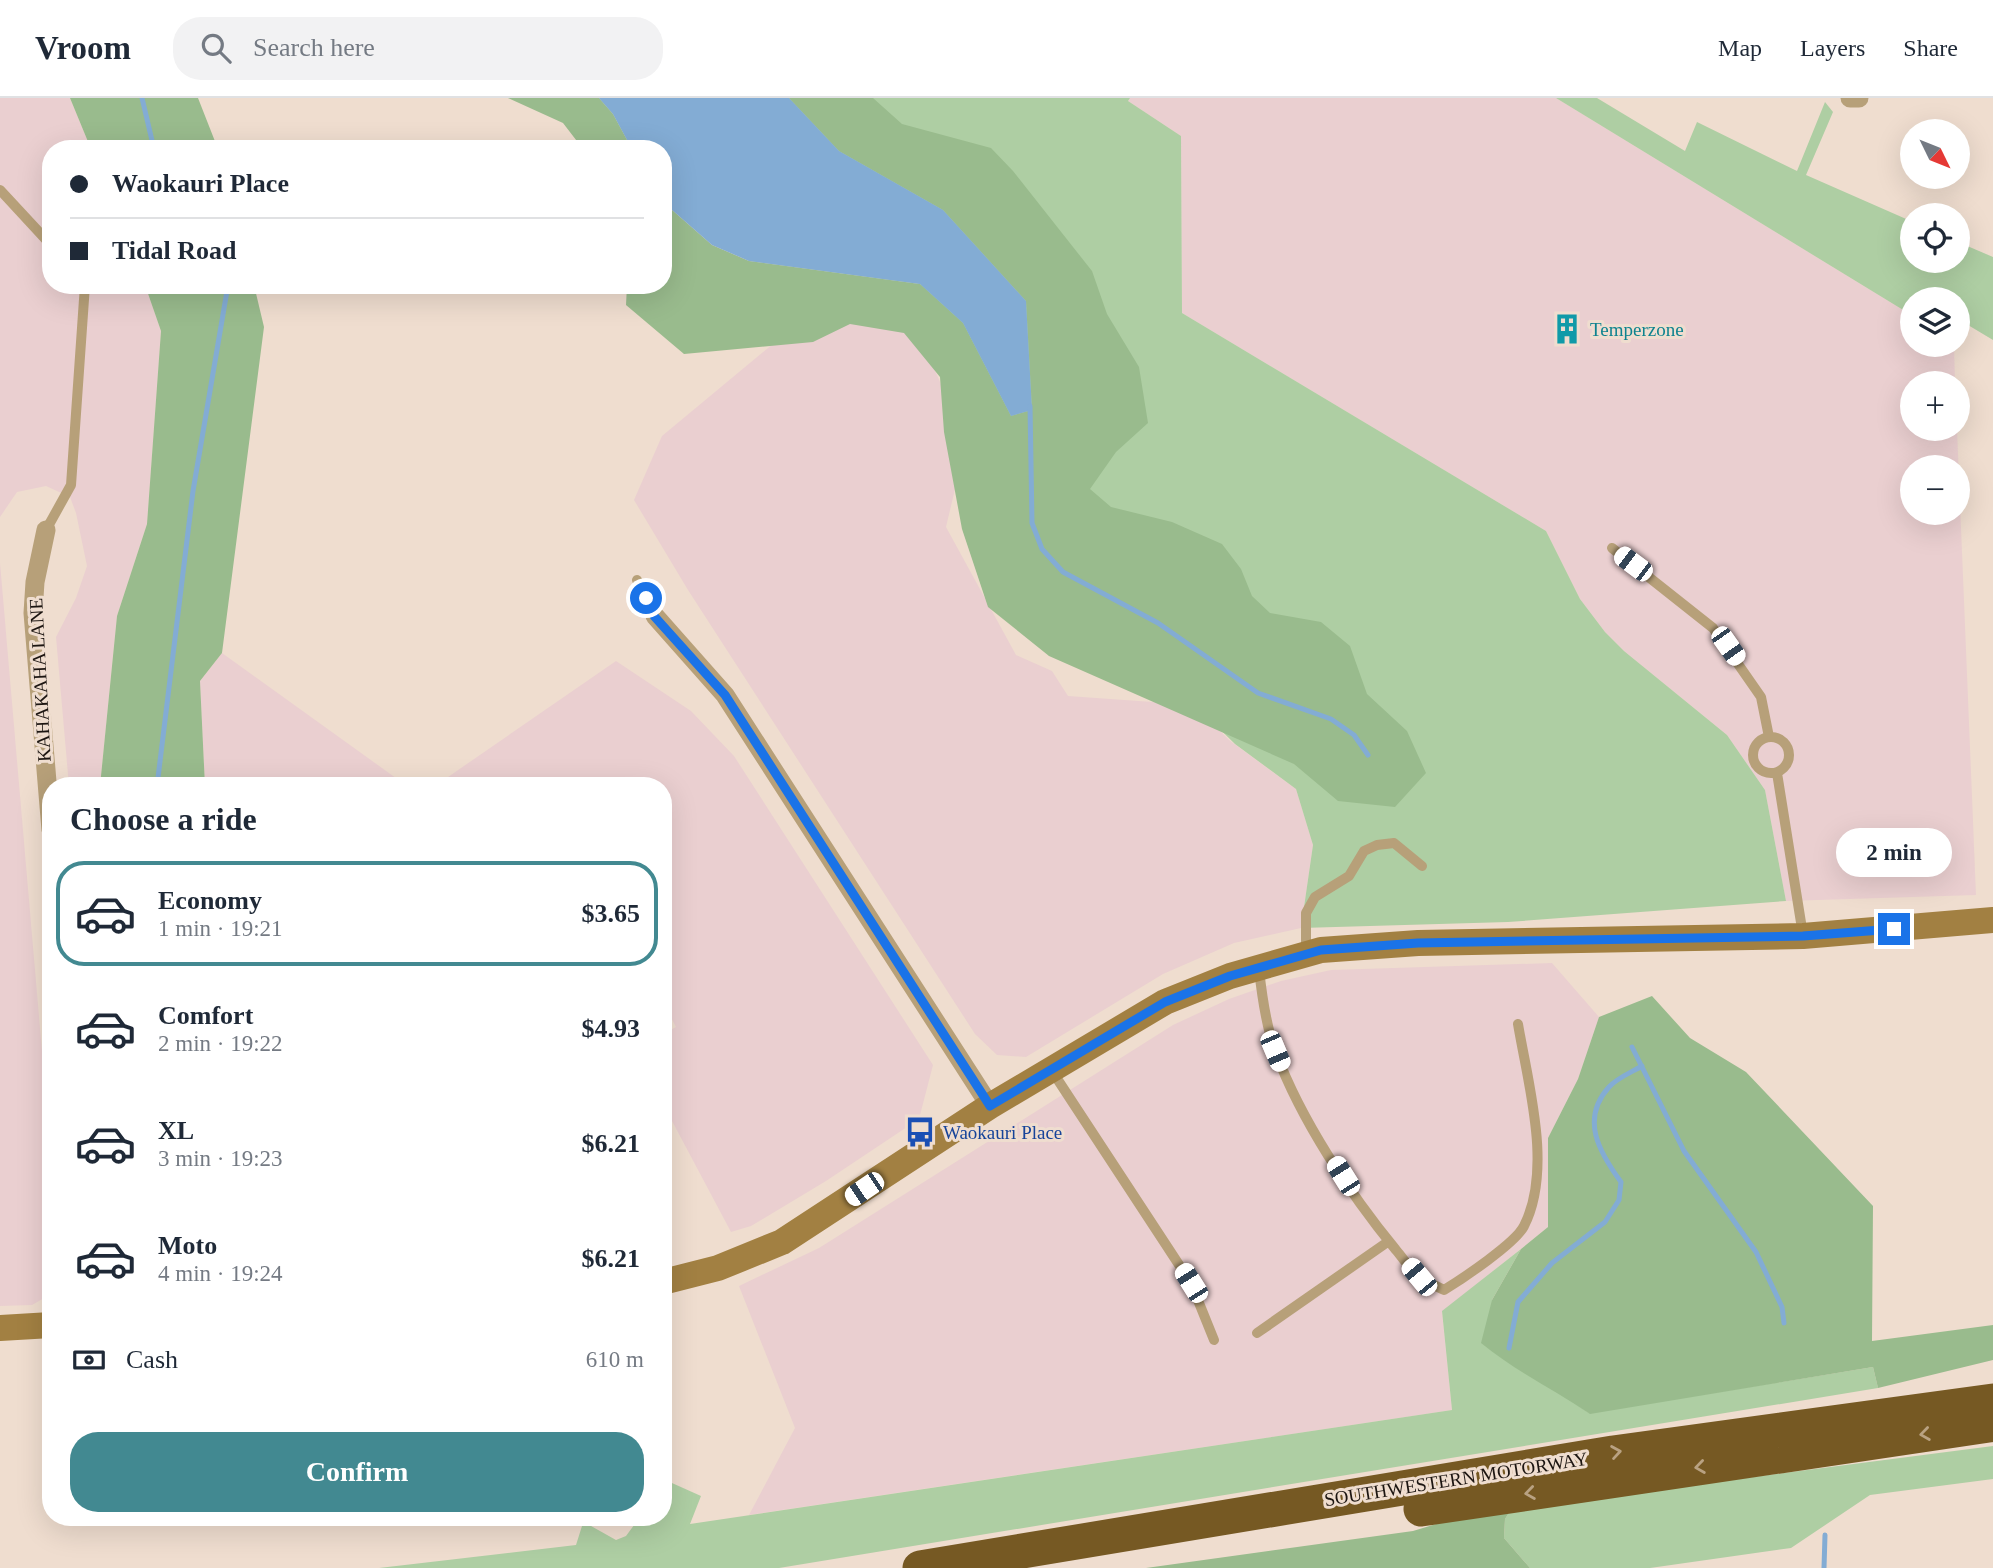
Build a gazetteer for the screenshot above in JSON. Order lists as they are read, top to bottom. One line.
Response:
{"streets":{"highway":["SOUTHWESTERN MOTORWAY"],"street":["KAHAKAHA LANE"]},"places":{"building":["Temperzone"],"bus stop":["Waokauri Place"]},"north":"bottom right","page":{"header":"Vroom","search":"Search here","nav":["Map","Layers","Share"],"map_buttons":["+","−"],"banner":["Waokauri Place","Tidal Road"],"heading":"Choose a ride","bubble":"2 min","list":[{"name":"Economy","note":"1 min · 19:21","value":"$3.65"},{"name":"Comfort","note":"2 min · 19:22","value":"$4.93"},{"name":"XL","note":"3 min · 19:23","value":"$6.21"},{"name":"Moto","note":"4 min · 19:24","value":"$6.21"}],"pay":["Cash","610 m"],"buttons":"Confirm"}}
